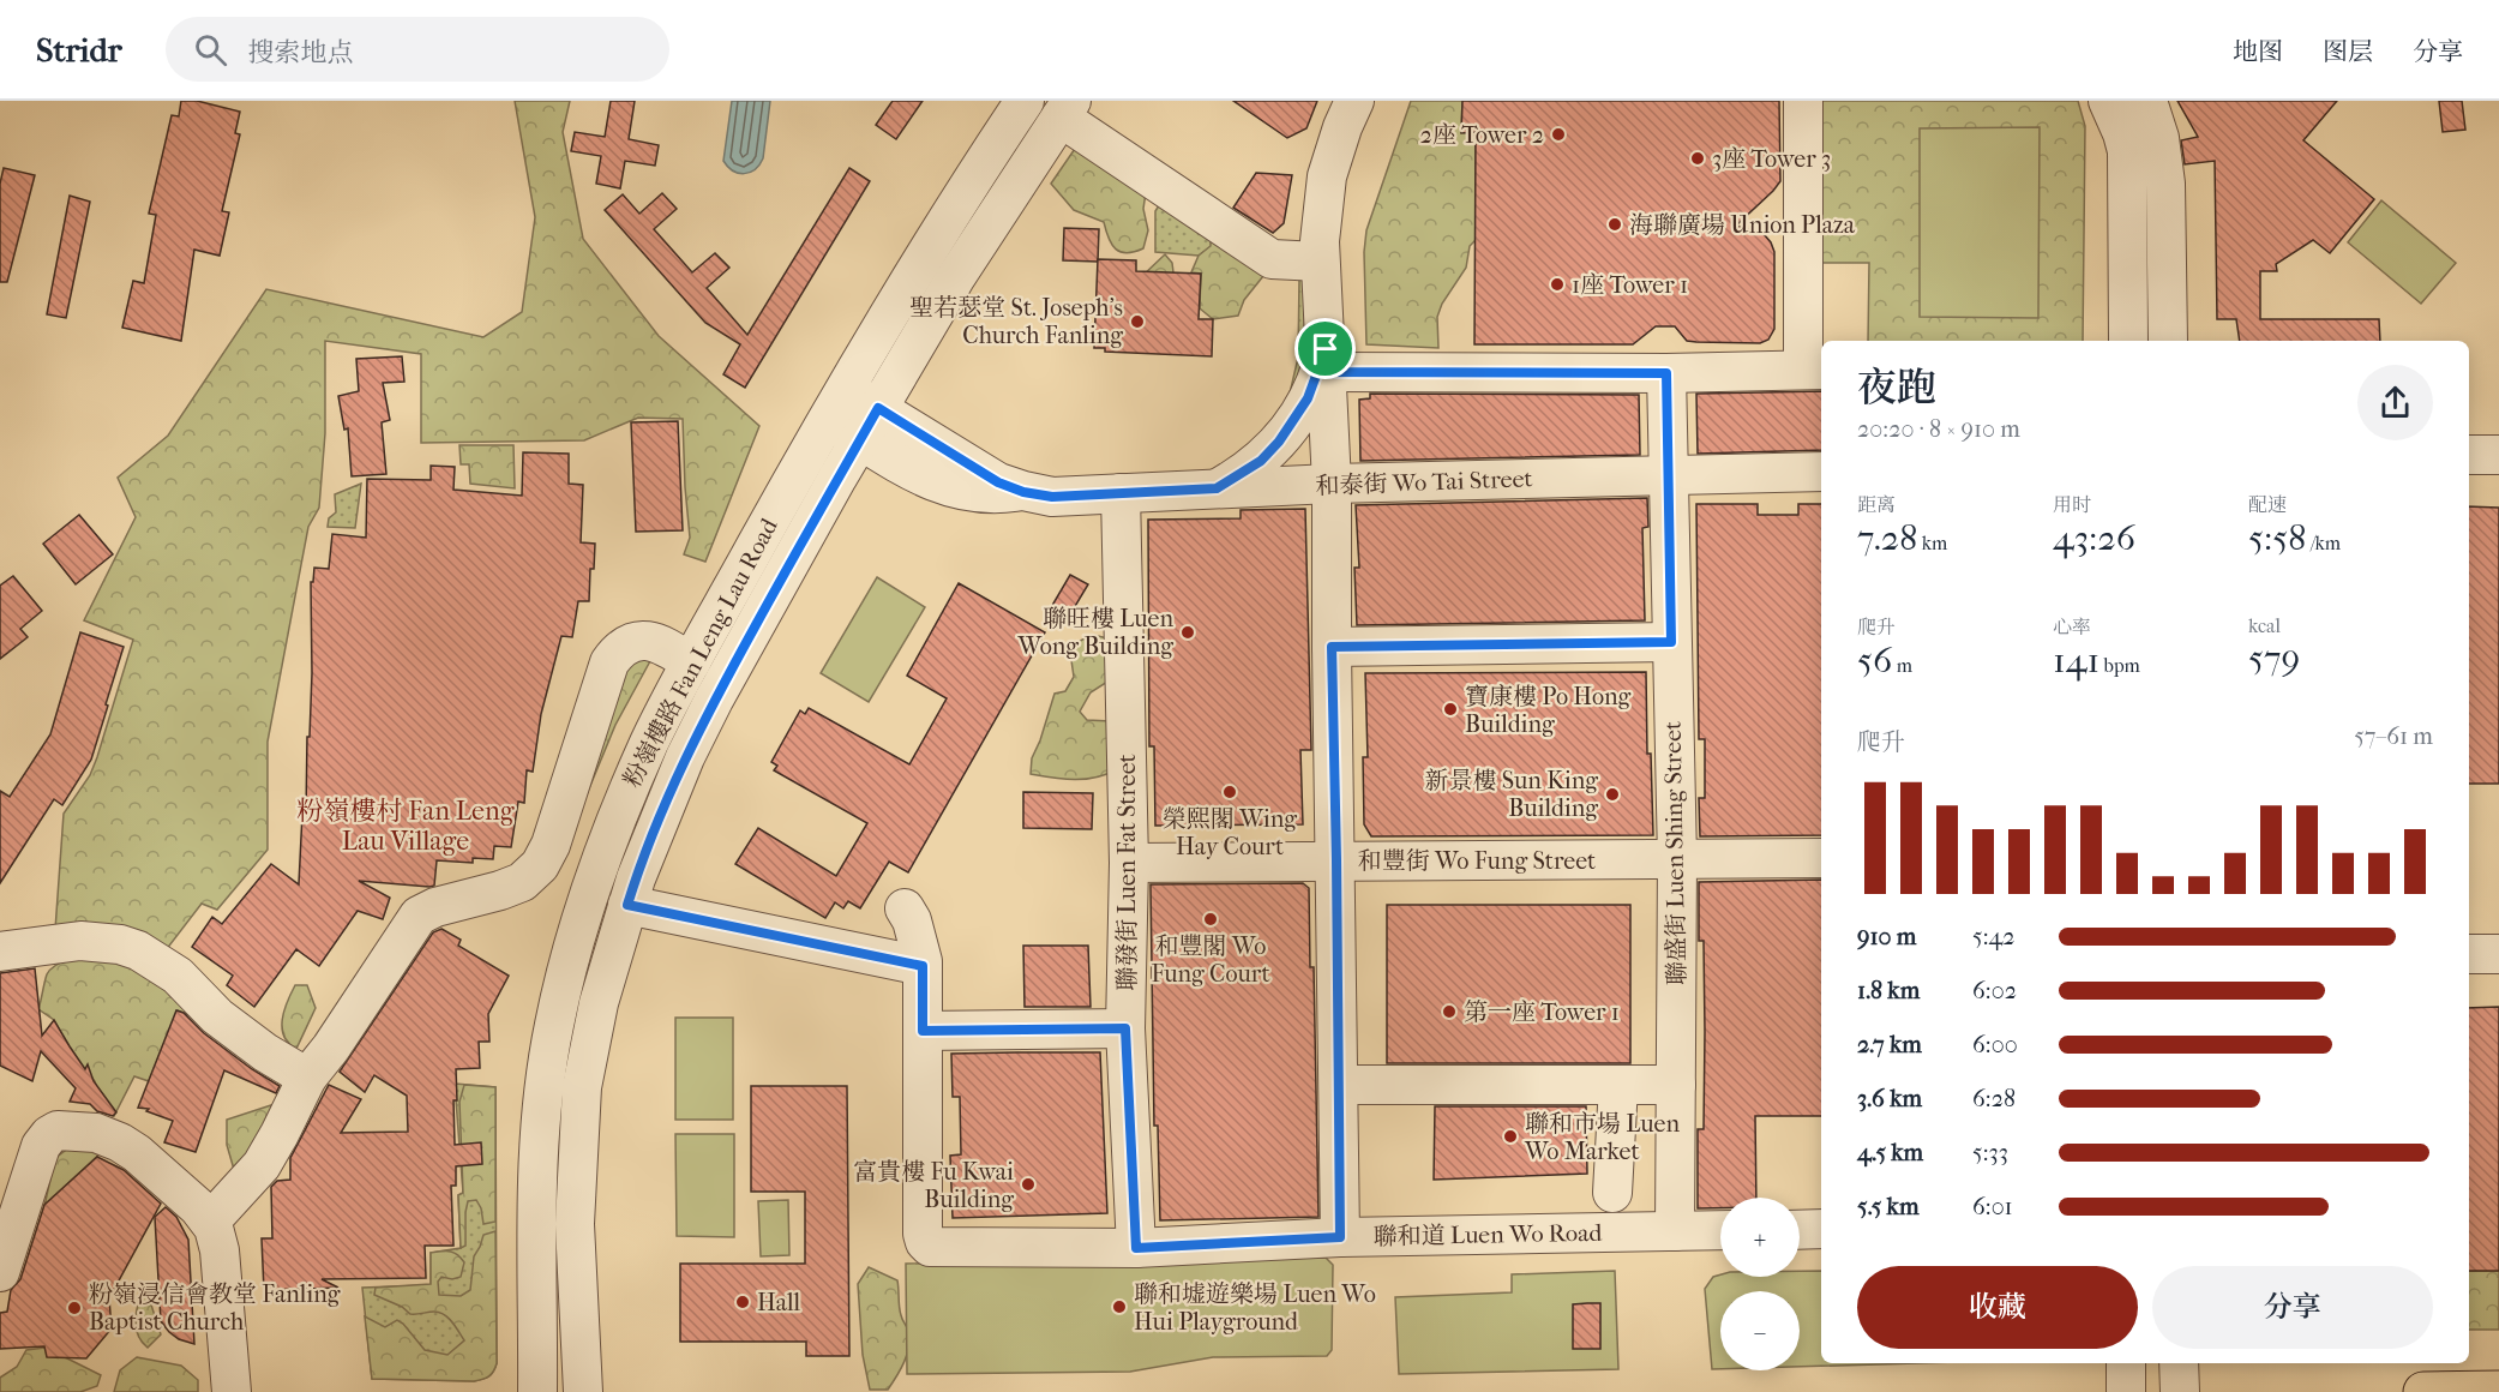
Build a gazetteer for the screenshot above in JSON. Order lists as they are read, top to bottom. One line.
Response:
{"streets":{"street":["和泰街 Wo Tai Street","粉嶺樓路 Fan Leng Lau Road","聯盛街 Luen Shing Street","和豐街 Wo Fung Street","聯發街 Luen Fat Street","聯和道 Luen Wo Road"]},"crossings":[["和泰街 Wo Tai Street","粉嶺樓路 Fan Leng Lau Road"],["和泰街 Wo Tai Street","聯盛街 Luen Shing Street"],["和泰街 Wo Tai Street","聯發街 Luen Fat Street"],["聯盛街 Luen Shing Street","和豐街 Wo Fung Street"],["聯盛街 Luen Shing Street","聯和道 Luen Wo Road"],["和豐街 Wo Fung Street","聯發街 Luen Fat Street"],["聯發街 Luen Fat Street","聯和道 Luen Wo Road"]],"districts":["粉嶺樓村 Fan Leng Lau Village"],"places":["2座 Tower 2","3座 Tower 3","海聯廣場 Union Plaza","1座 Tower 1","聖若瑟堂 St. Joseph's Church Fanling","聯旺樓 Luen Wong Building","寶康樓 Po Hong Building","榮熙閣 Wing Hay Court","新景樓 Sun King Building","和豐閣 Wo Fung Court","第一座 Tower 1","聯和市場 Luen Wo Market","富貴樓 Fu Kwai Building","Hall","聯和墟遊樂場 Luen Wo Hui Playground","粉嶺浸信會教堂 Fanling Baptist Church"],"page":{"header":"Stridr","search":"搜索地点","nav":["地图","图层","分享"],"heading":["夜跑","20:20 · 8 × 910 m"],"stats":[["距离","7.28 km"],["用时","43:26"],["配速","5:58 /km"],["爬升","56 m"],["心率","141 bpm"],["kcal","579"]],"chart":["爬升","57–61 m"],"list":[{"name":"910 m","note":"5:42"},{"name":"1.8 km","note":"6:02"},{"name":"2.7 km","note":"6:00"},{"name":"3.6 km","note":"6:28"},{"name":"4.5 km","note":"5:33"},{"name":"5.5 km","note":"6:01"}],"map_buttons":["+","−"],"buttons":["收藏","分享"]}}
